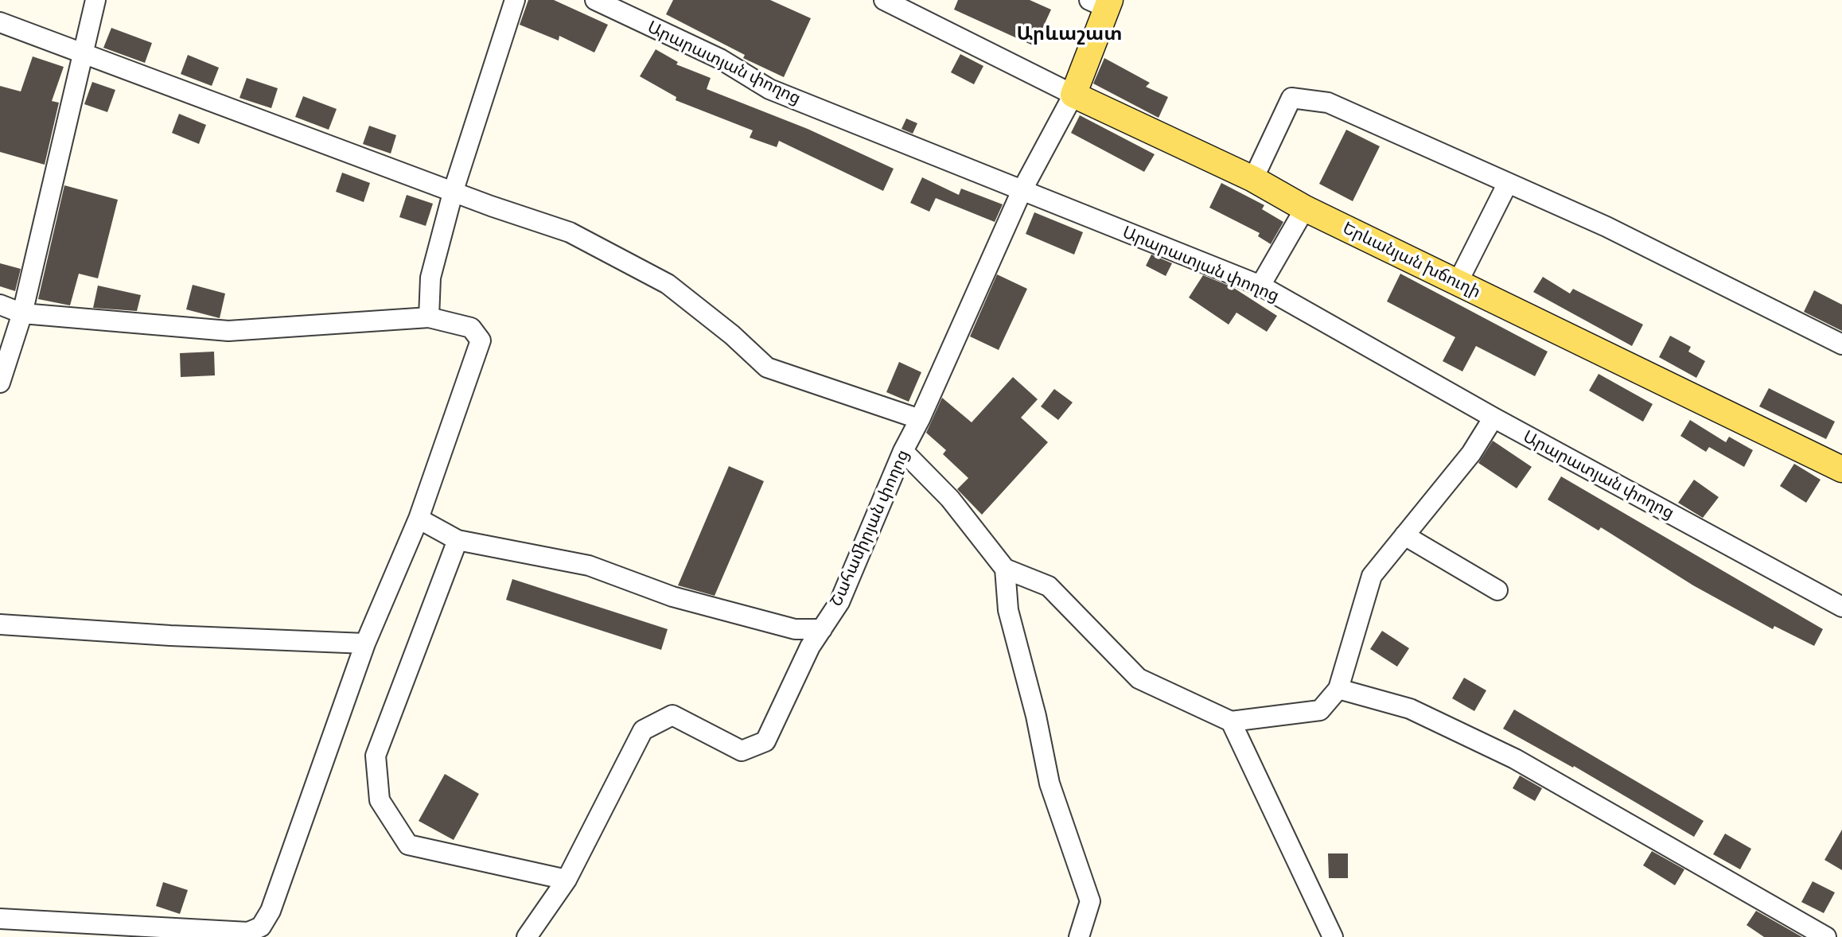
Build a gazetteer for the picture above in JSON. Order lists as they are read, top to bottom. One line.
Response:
{"streets":{"main road":["Երևանյան խճուղի"],"street":["Արարատյան փողոց","Շահամիրյան փողոց"]},"crossings":[["Արարատյան փողոց","Շահամիրյան փողոց"],["Երևանյան խճուղի","Շահամիրյան փողոց"]],"districts":["Արևաշատ"]}
